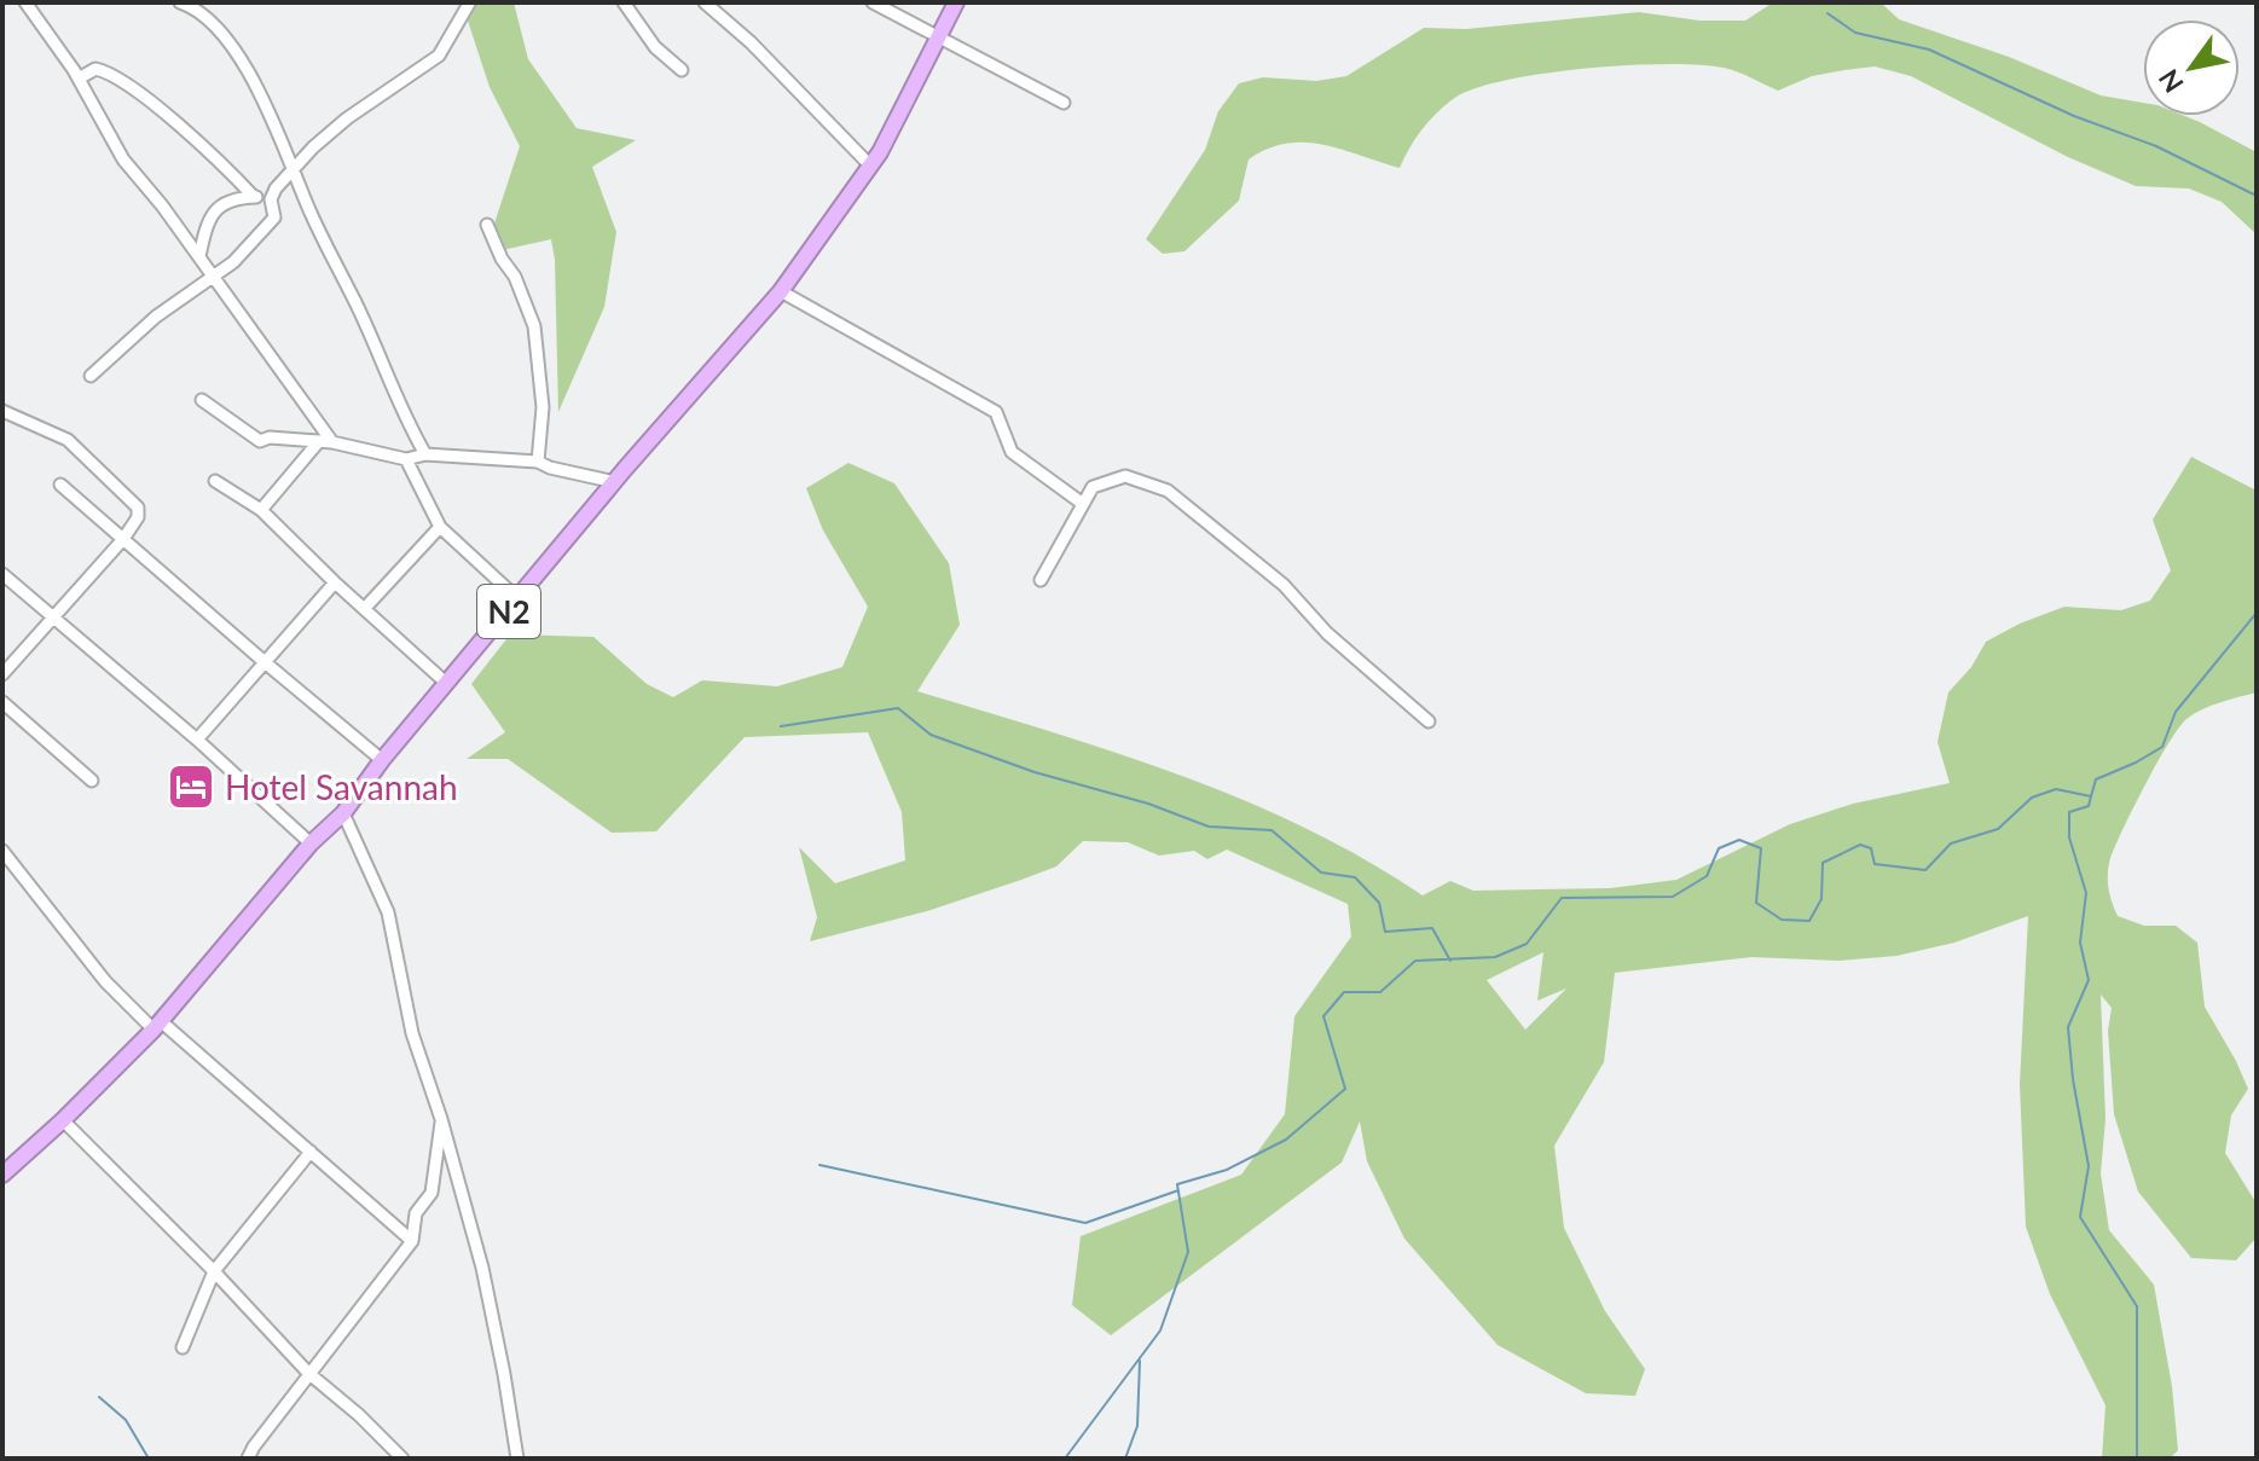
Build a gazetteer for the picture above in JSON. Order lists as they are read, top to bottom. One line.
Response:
{"streets":{"highway":["N2"]},"places":{"hotel":["Hotel Savannah"]},"north":"bottom left"}
